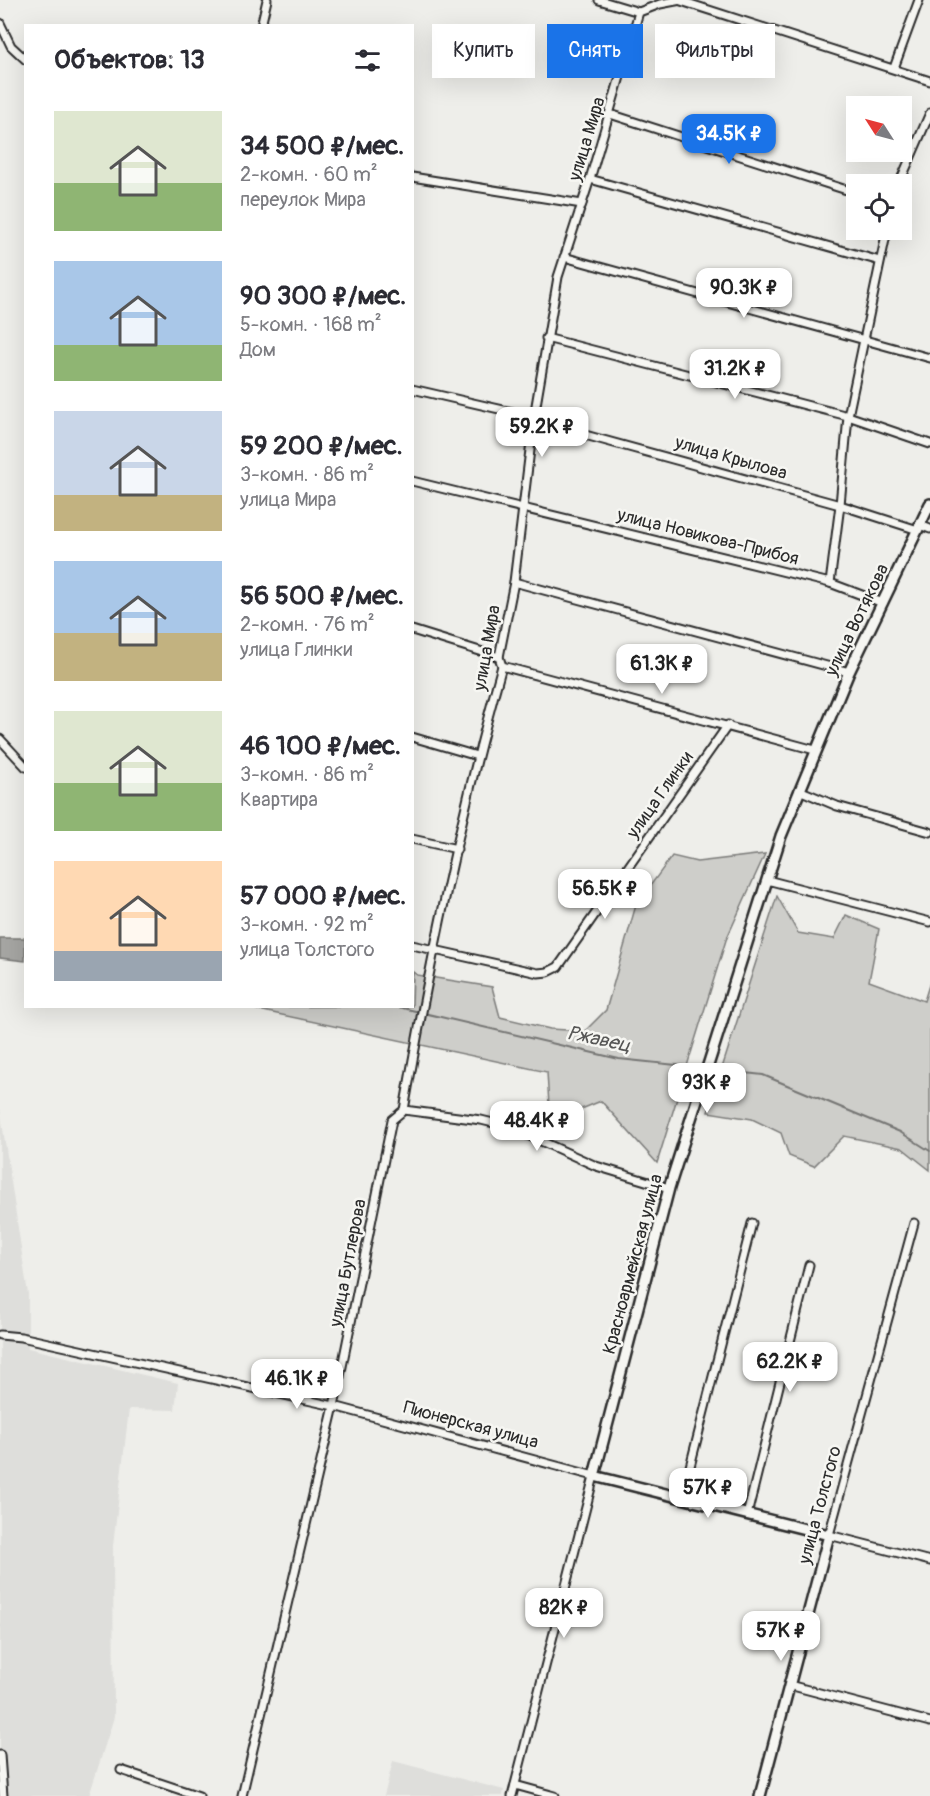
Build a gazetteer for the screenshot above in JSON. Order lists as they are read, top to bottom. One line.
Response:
{"streets":{"street":["улица Мира","улица Крылова","улица Новикова-Прибоя","улица Вотякова","улица Глинки","улица Бутлерова","Красноармейская улица","Пионерская улица","улица Толстого"]},"crossings":[["улица Мира","улица Крылова"],["улица Мира","улица Новикова-Прибоя"],["улица Мира","улица Глинки"],["улица Мира","улица Бутлерова"],["улица Крылова","улица Вотякова"],["улица Новикова-Прибоя","улица Вотякова"],["улица Вотякова","Красноармейская улица"],["улица Глинки","улица Бутлерова"],["улица Бутлерова","Пионерская улица"],["Красноармейская улица","Пионерская улица"],["Пионерская улица","улица Толстого"]],"water":["Ржавец"],"north":"top left","page":{"chip":["Купить","Снять","Фильтры"],"heading":"Объектов: 13","list":[{"name":"34 500 ₽/мес.","note":"2-комн. · 60 m² · переулок Мира"},{"name":"90 300 ₽/мес.","note":"5-комн. · 168 m² · Дом"},{"name":"59 200 ₽/мес.","note":"3-комн. · 86 m² · улица Мира"},{"name":"56 500 ₽/мес.","note":"2-комн. · 76 m² · улица Глинки"},{"name":"46 100 ₽/мес.","note":"3-комн. · 86 m² · Квартира"},{"name":"57 000 ₽/мес.","note":"3-комн. · 92 m² · улица Толстого"}],"price":["34.5K ₽","90.3K ₽","31.2K ₽","59.2K ₽","61.3K ₽","56.5K ₽","93K ₽","48.4K ₽","62.2K ₽","46.1K ₽","57K ₽","82K ₽","57K ₽"]}}
